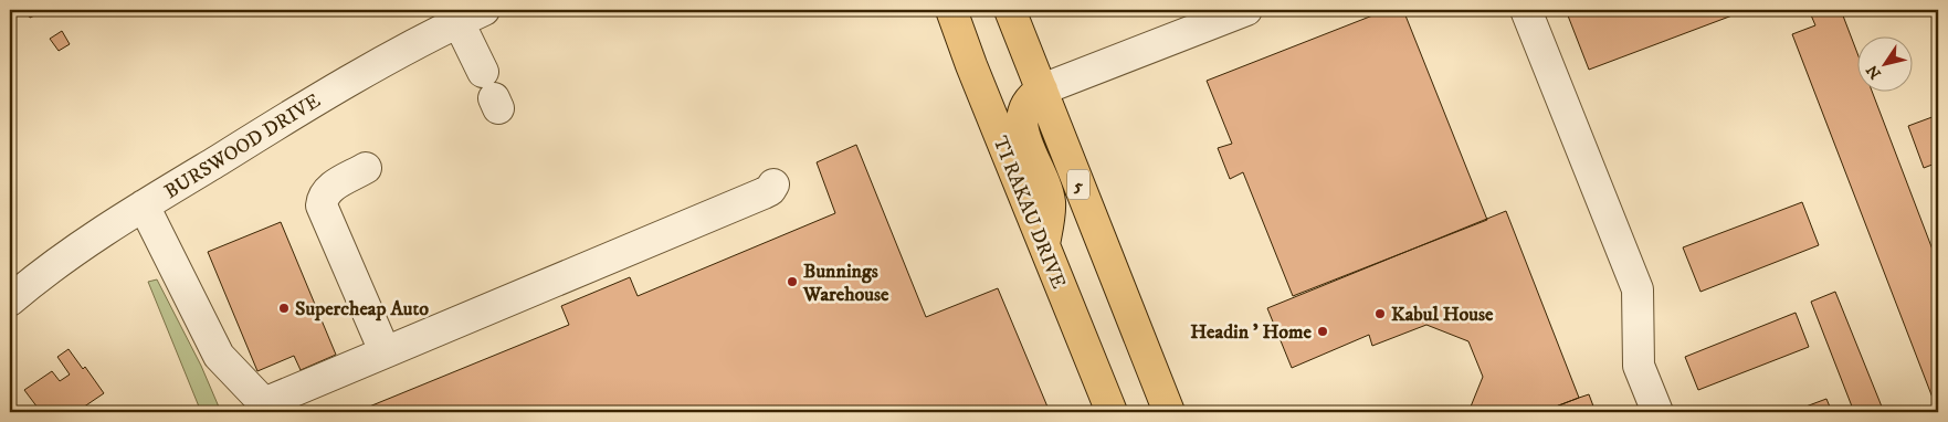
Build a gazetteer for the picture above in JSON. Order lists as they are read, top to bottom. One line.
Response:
{"streets":{"main road":["5","TI RAKAU DRIVE"],"street":["BURSWOOD DRIVE"]},"places":["Bunnings Warehouse","Supercheap Auto","Kabul House","Headin ' Home"],"north":"bottom left"}
